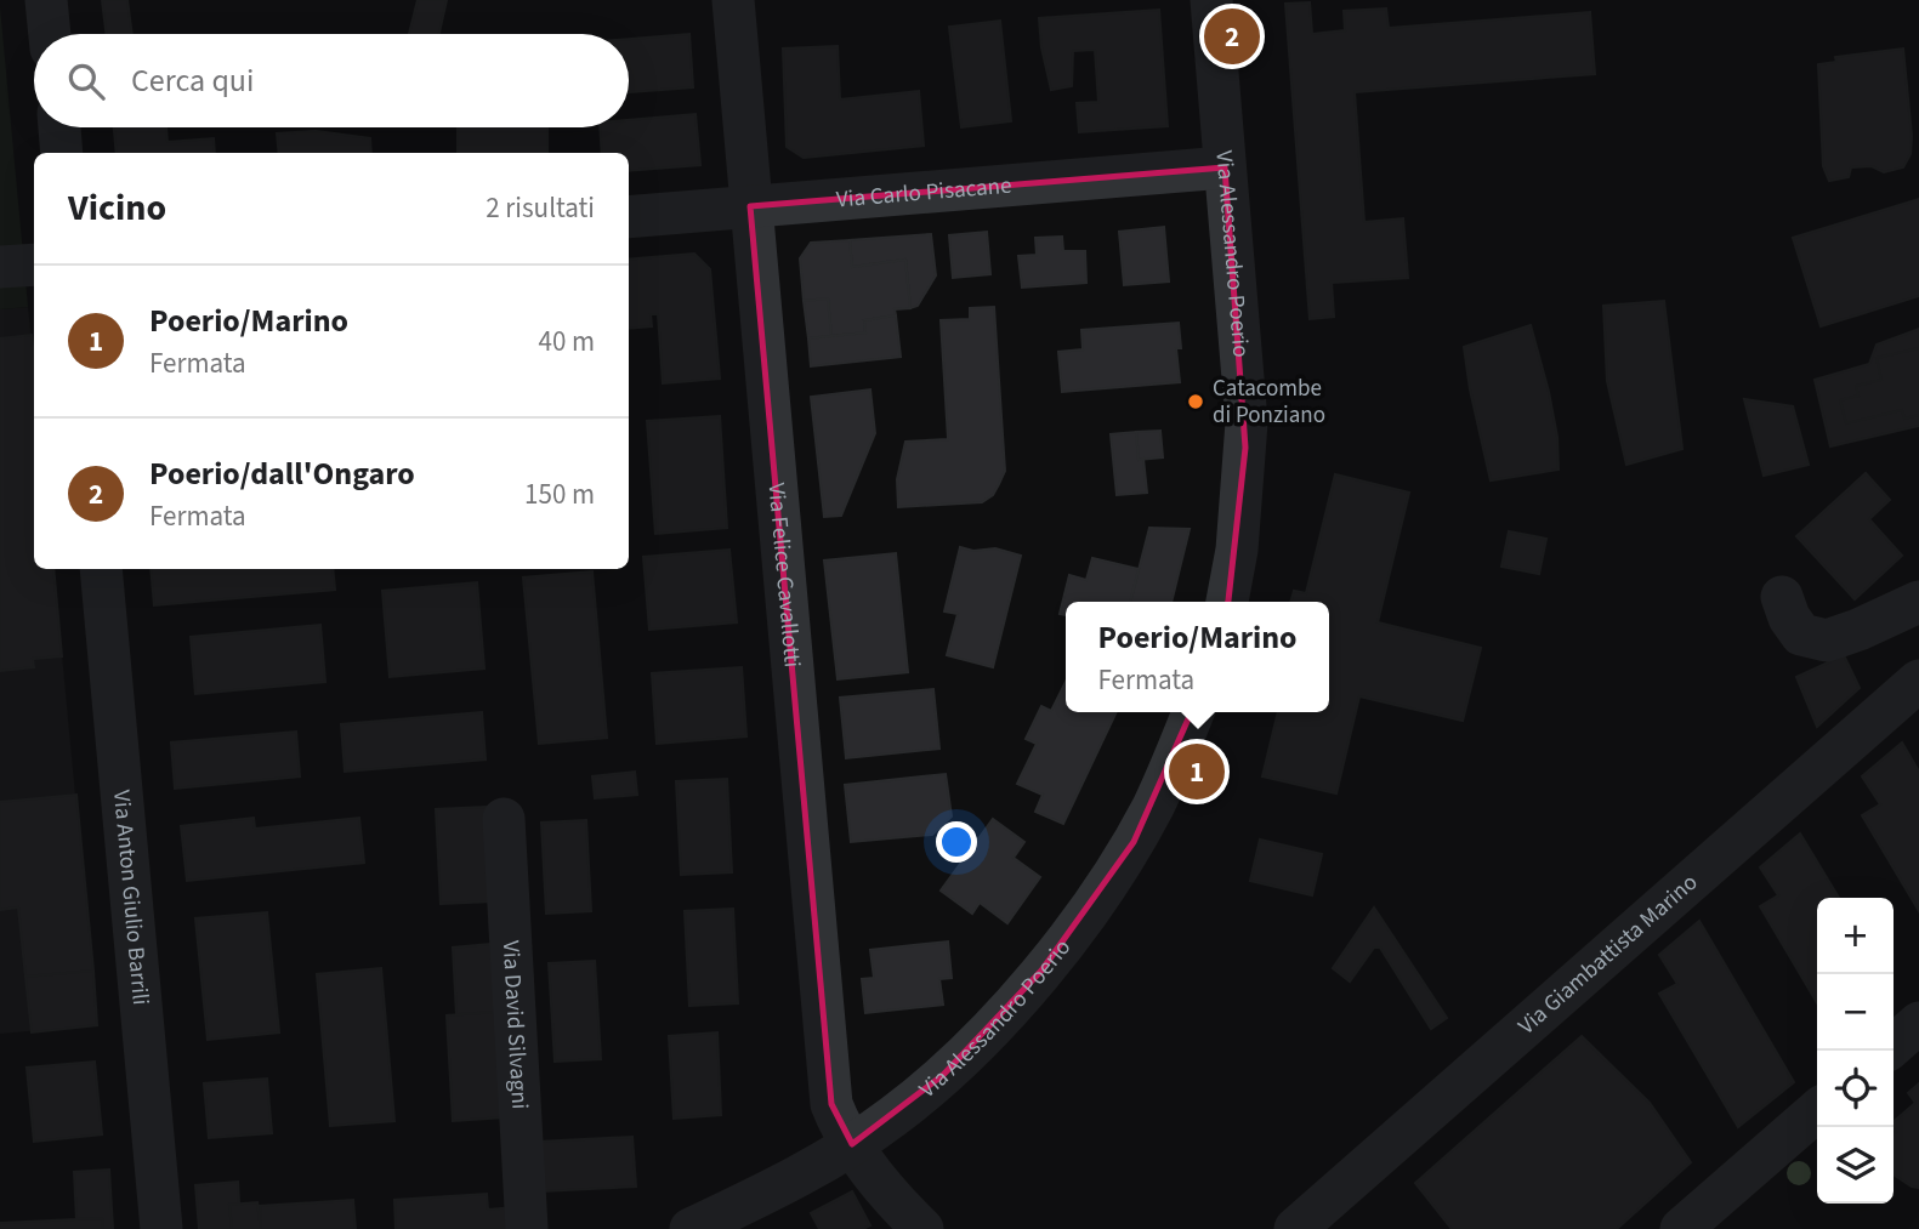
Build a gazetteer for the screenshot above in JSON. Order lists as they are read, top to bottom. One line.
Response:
{"streets":{"street":["Via Carlo Pisacane","Via Alessandro Poerio","Via Felice Cavallotti","Via Anton Giulio Barrili","Via Giambattista Marino","Via David Silvagni"]},"crossings":[["Via Carlo Pisacane","Via Alessandro Poerio"],["Via Carlo Pisacane","Via Felice Cavallotti"],["Via Alessandro Poerio","Via Felice Cavallotti"]],"places":["Catacombe di Ponziano"],"page":{"pins":["2","1"],"search":"Cerca qui","heading":["Vicino","2 risultati"],"list":[{"mark":"1","name":"Poerio/Marino","note":"Fermata","value":"40 m"},{"mark":"2","name":"Poerio/dall'Ongaro","note":"Fermata","value":"150 m"}],"popup":["Poerio/Marino","Fermata"],"map_buttons":["+","−"]}}
